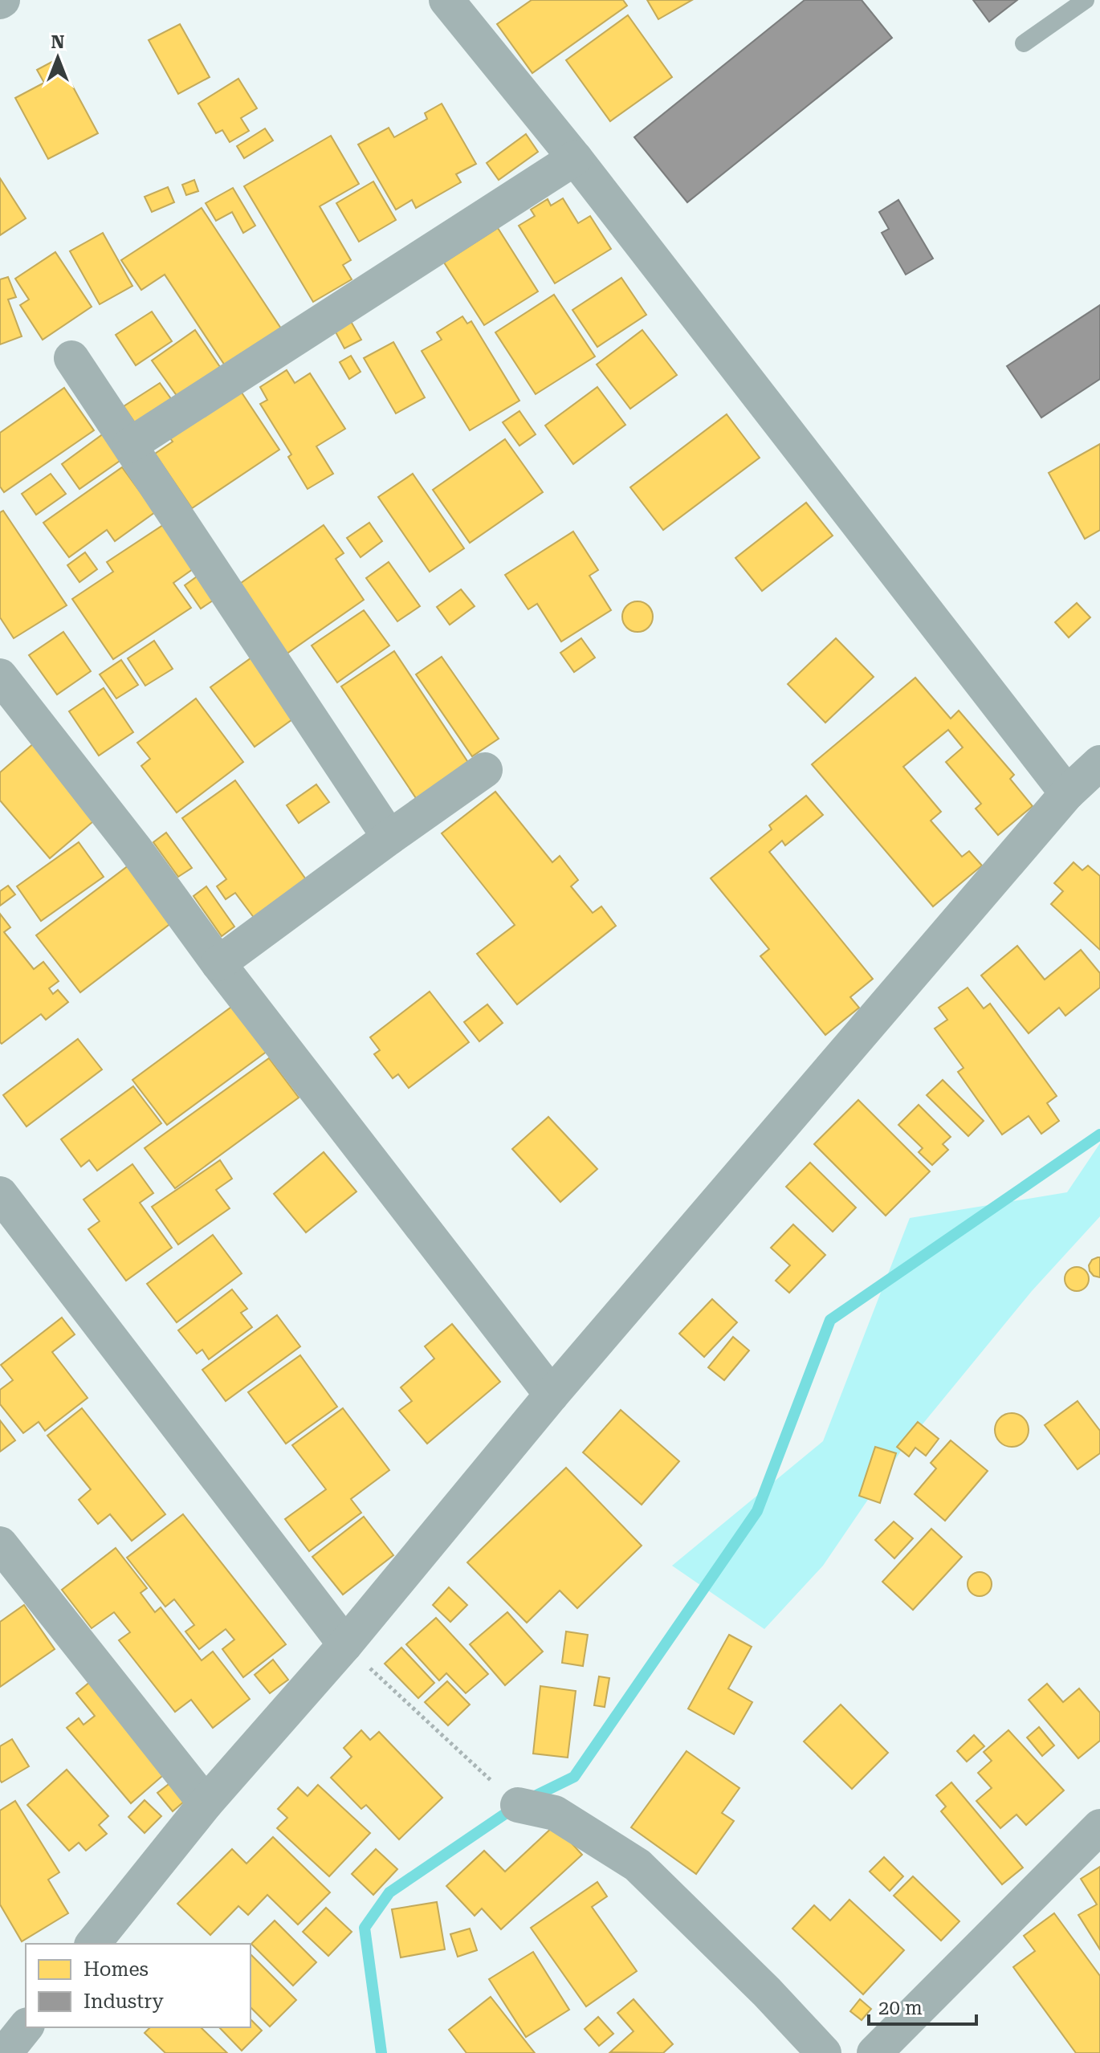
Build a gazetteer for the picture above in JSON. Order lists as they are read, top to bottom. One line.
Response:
{"legend":["Homes","Industry"],"scale_bar":"20 m","north":"top"}
